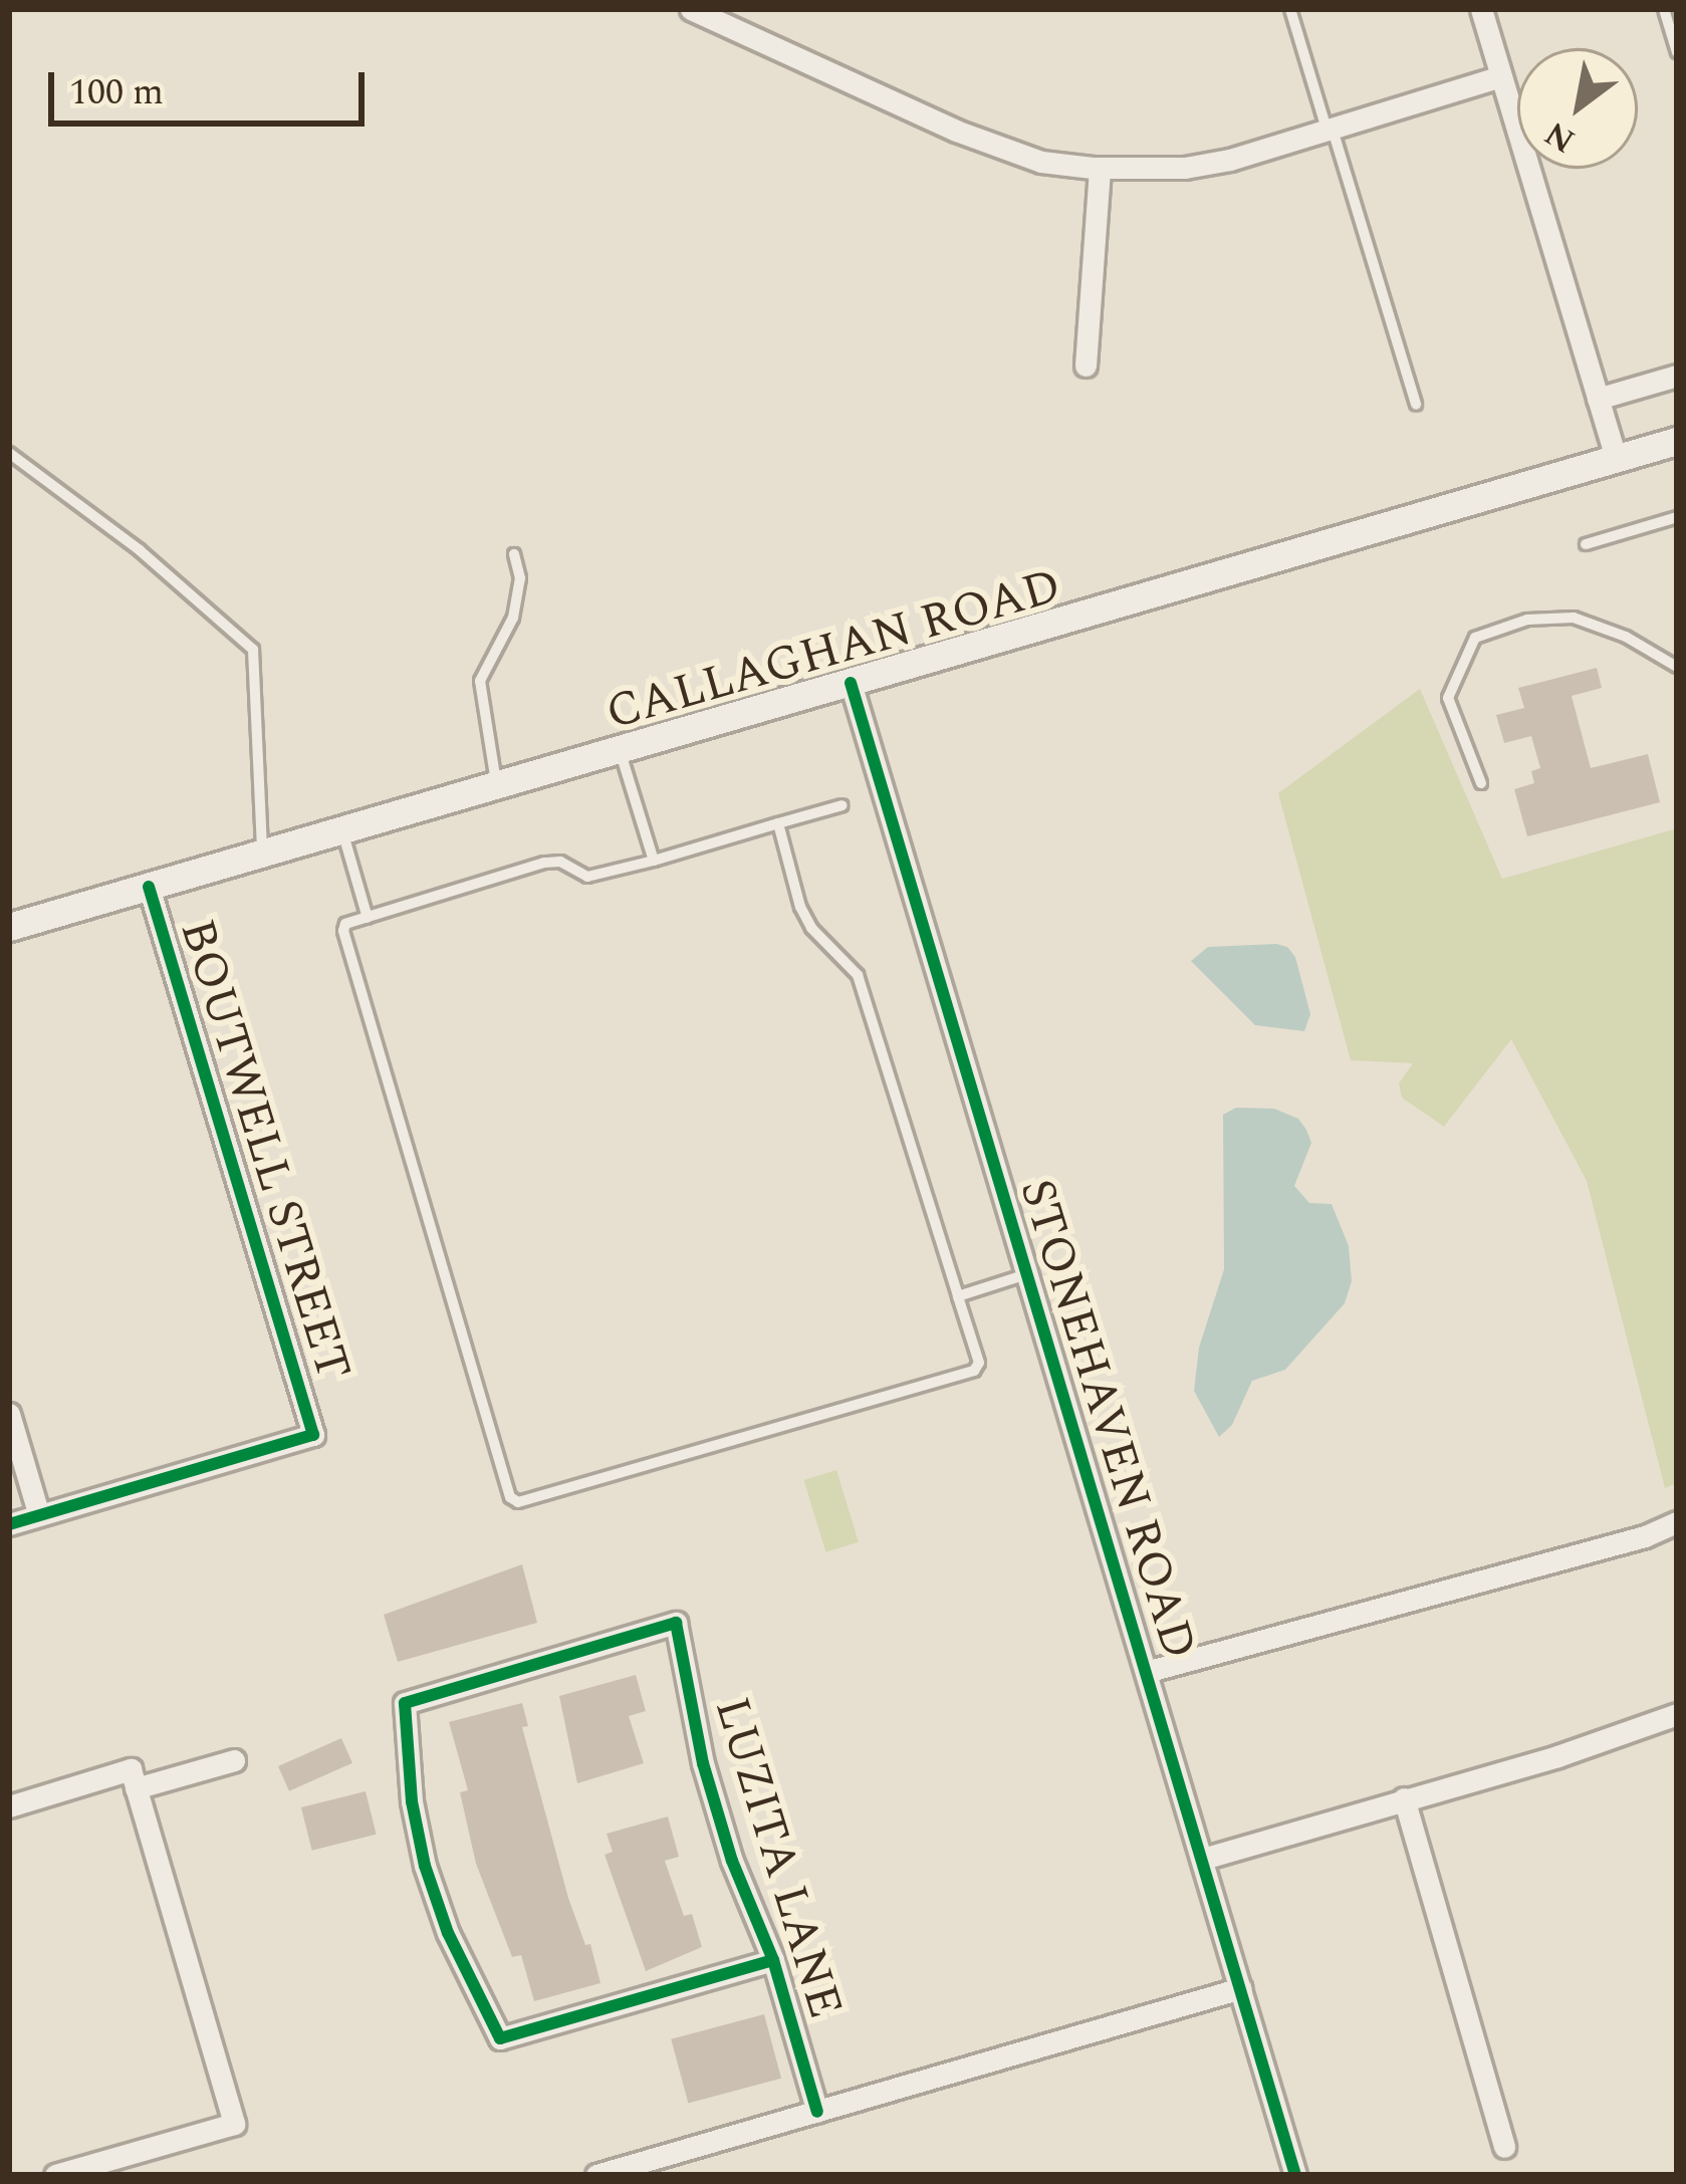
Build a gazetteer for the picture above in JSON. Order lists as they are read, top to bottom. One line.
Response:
{"streets":{"main road":["CALLAGHAN ROAD"],"street":["BOUTWELL STREET","STONEHAVEN ROAD","LUZITA LANE"]},"crossings":[["CALLAGHAN ROAD","BOUTWELL STREET"],["CALLAGHAN ROAD","STONEHAVEN ROAD"]],"scale_bar":"100 m","north":"bottom left"}
